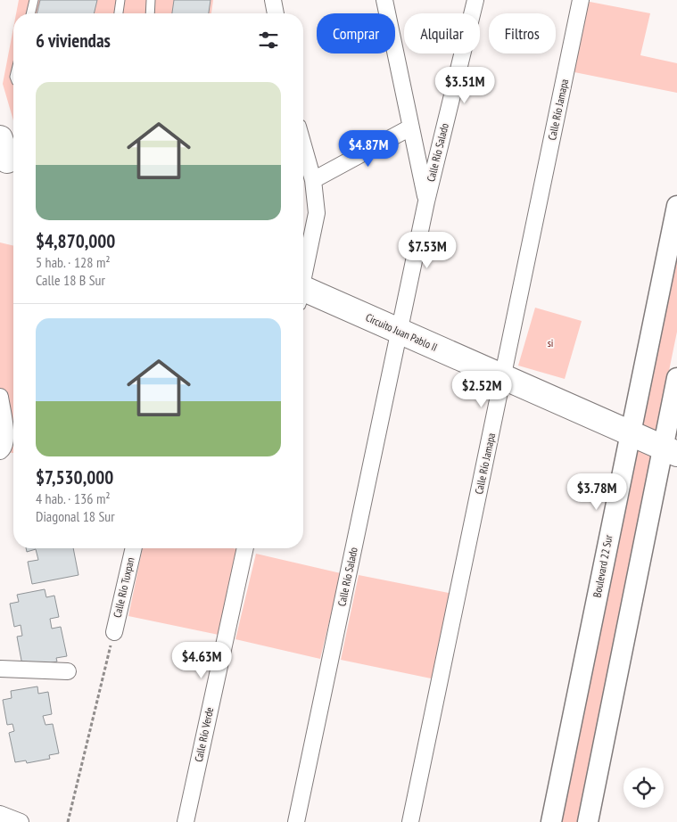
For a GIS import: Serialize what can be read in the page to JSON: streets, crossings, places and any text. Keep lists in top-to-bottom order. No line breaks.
{"streets":{"main road":["Circuito Juan Pablo II"],"street":["Calle Río Jamapa","Calle Río Salado","Boulevard 22 Sur","Calle Río Tuxpan","Calle Río Verde"]},"crossings":[["Calle Río Jamapa","Circuito Juan Pablo II"],["Calle Río Salado","Circuito Juan Pablo II"],["Circuito Juan Pablo II","Boulevard 22 Sur"]],"parks":["si"],"page":{"chip":["Comprar","Alquilar","Filtros"],"heading":"6 viviendas","price":["$3.51M","$4.87M","$7.53M","$2.52M","$3.78M","$4.63M"],"list":[{"name":"$4,870,000","note":"5 hab. · 128 m² · Calle 18 B Sur"},{"name":"$7,530,000","note":"4 hab. · 136 m² · Diagonal 18 Sur"}]}}
